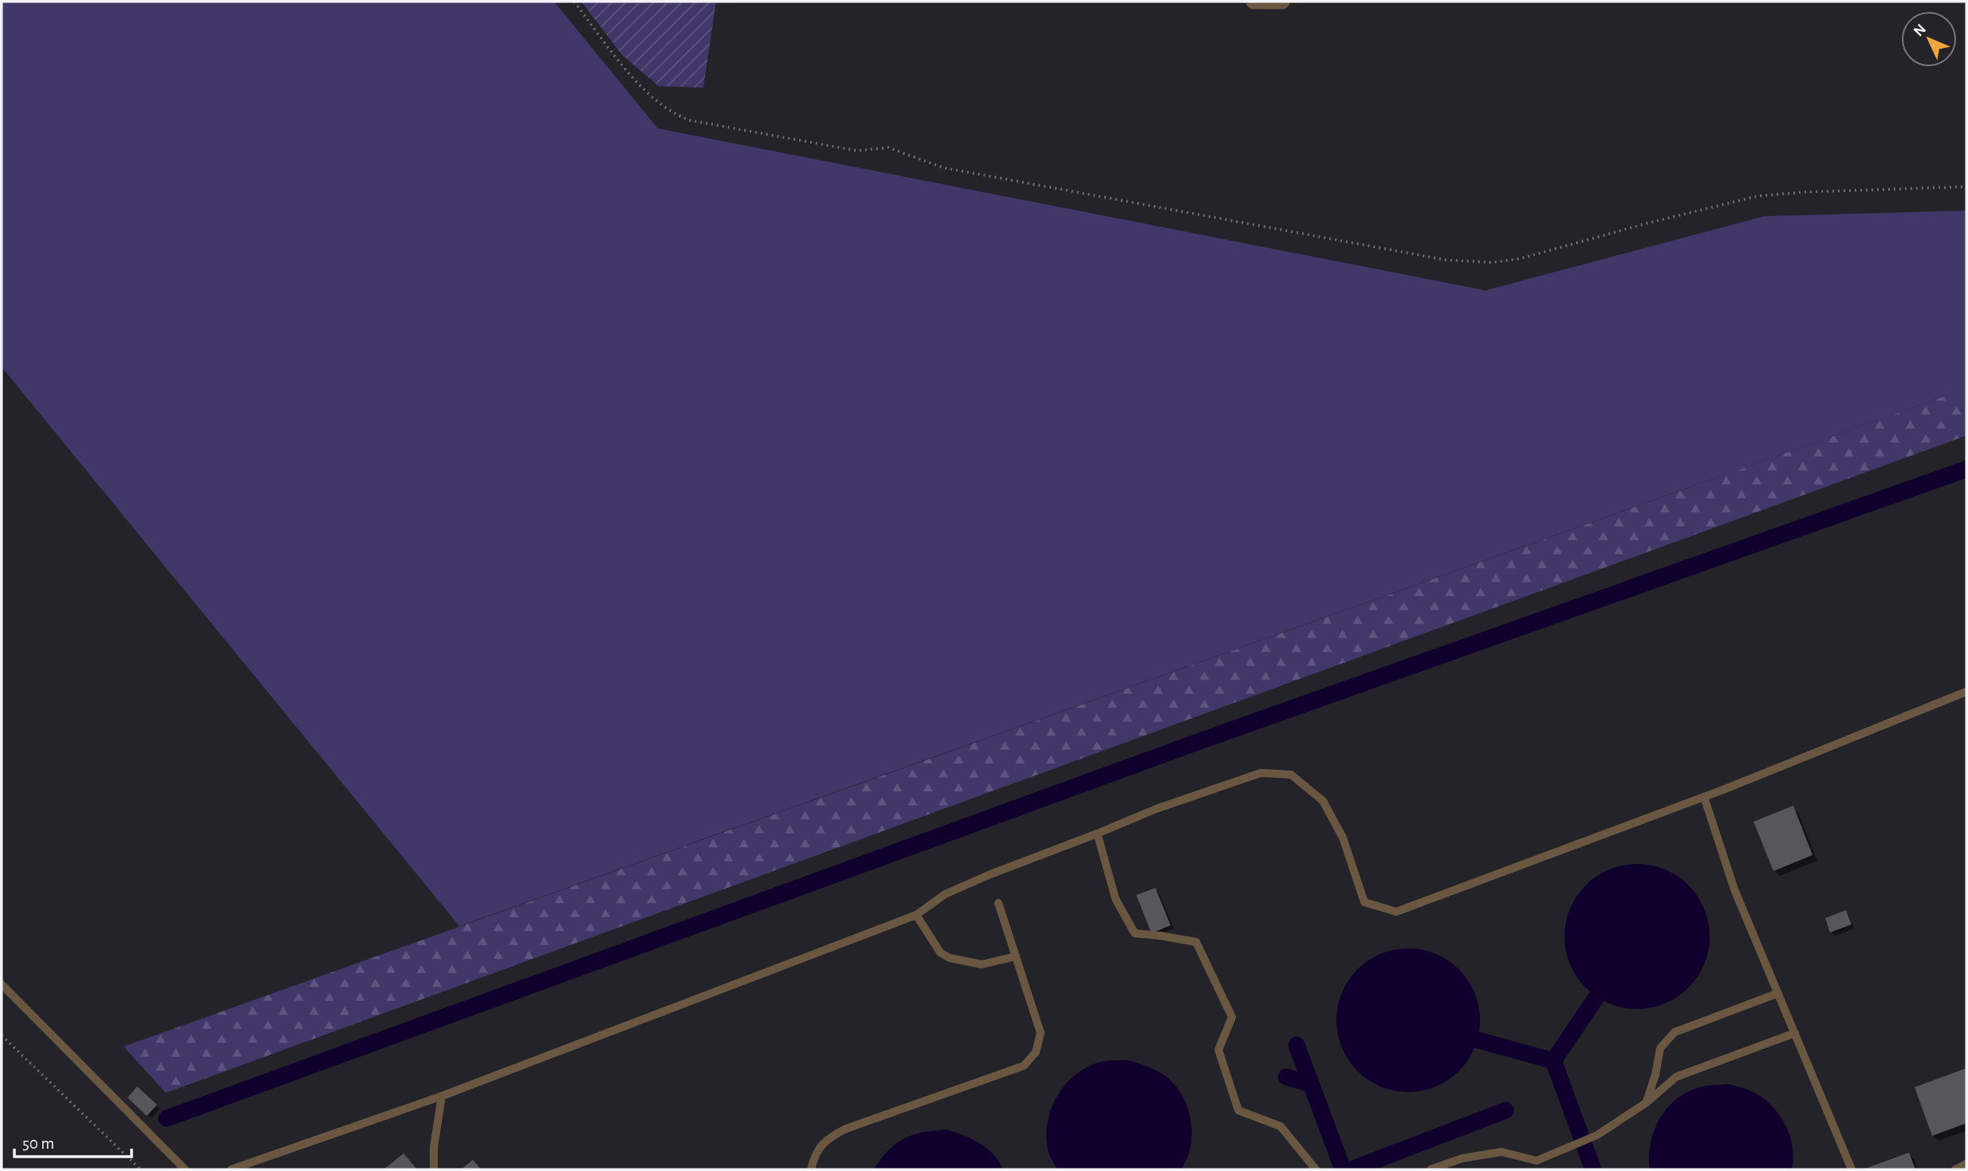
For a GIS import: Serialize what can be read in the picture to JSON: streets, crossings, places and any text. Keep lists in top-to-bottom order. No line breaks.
{"scale_bar":"50 m","north":"top left"}
